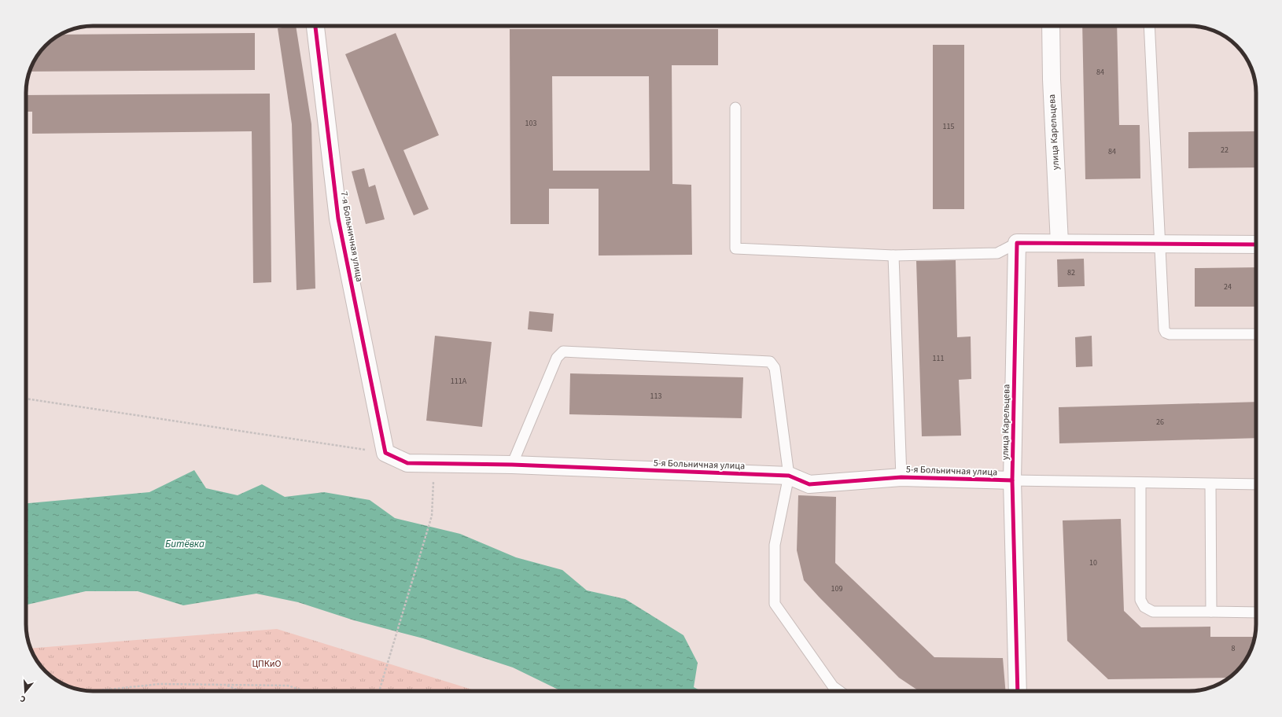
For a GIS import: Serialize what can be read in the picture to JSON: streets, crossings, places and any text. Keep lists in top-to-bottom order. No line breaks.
{"streets":{"street":["улица Карельцева","7-я Больничная улица","5-я Больничная улица"]},"crossings":[["улица Карельцева","5-я Больничная улица"],["7-я Больничная улица","5-я Больничная улица"]],"water":["Битёвка"],"parks":["ЦПКиО"],"house_numbers":["84","103","115","22","84","82","24","111","111А","113","26","10","109","8"],"north":"bottom"}
